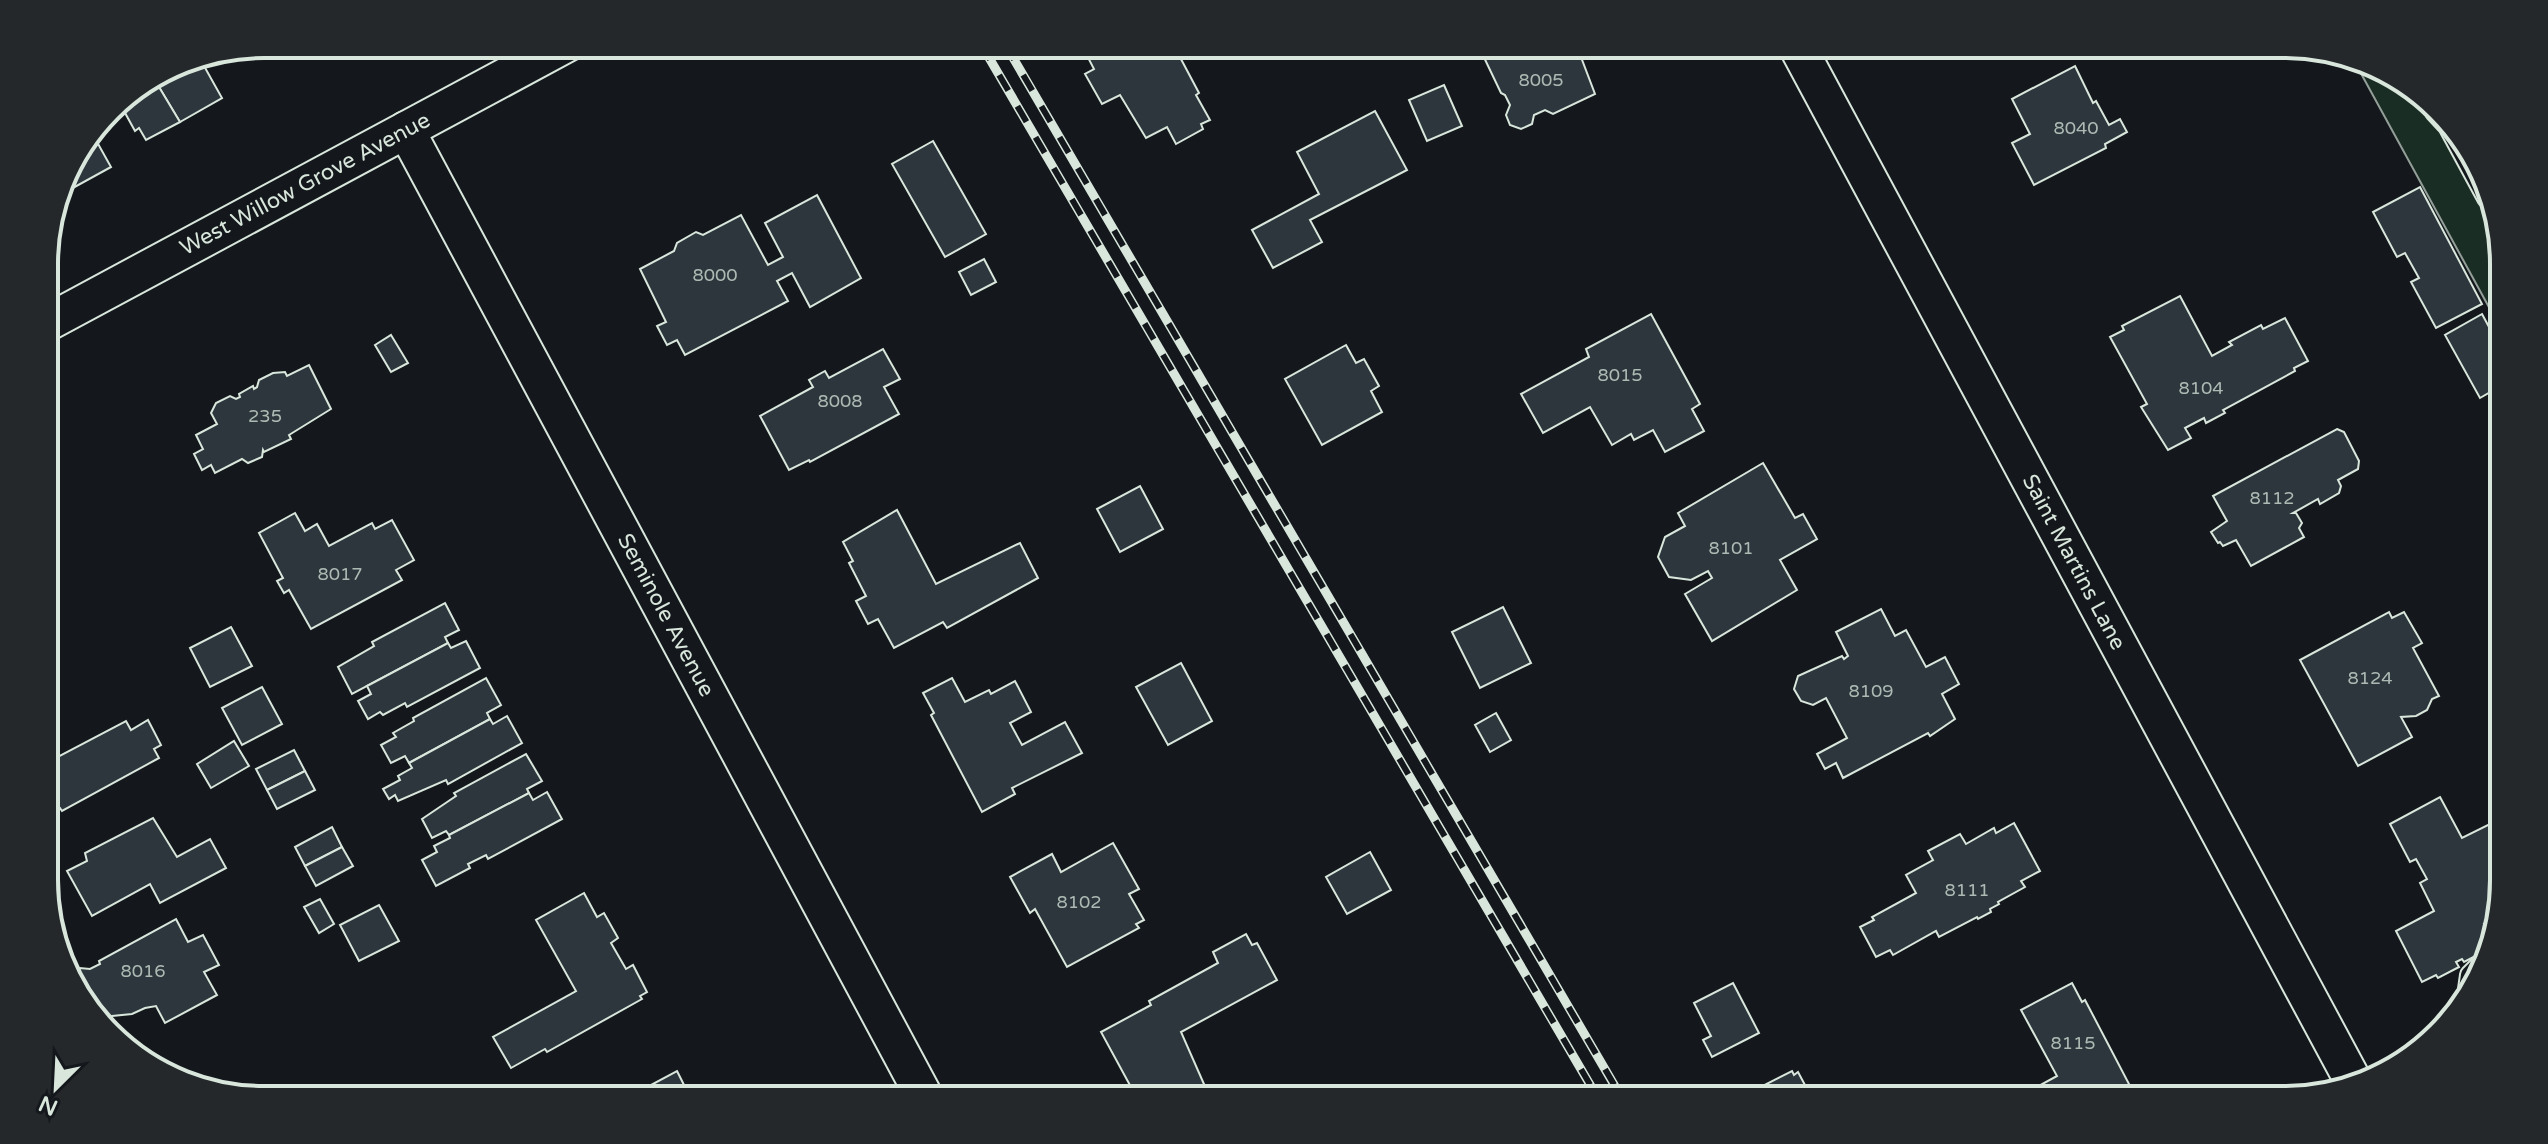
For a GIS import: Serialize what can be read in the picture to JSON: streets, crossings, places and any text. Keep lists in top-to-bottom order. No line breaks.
{"streets":{"street":["West Willow Grove Avenue","Saint Martins Lane","Seminole Avenue"]},"crossings":[["West Willow Grove Avenue","Seminole Avenue"]],"house_numbers":["8005","8040","8000","8015","8104","8008","235","8112","8101","8017","8124","8109","8111","8102","8016","8115"],"north":"bottom left"}
